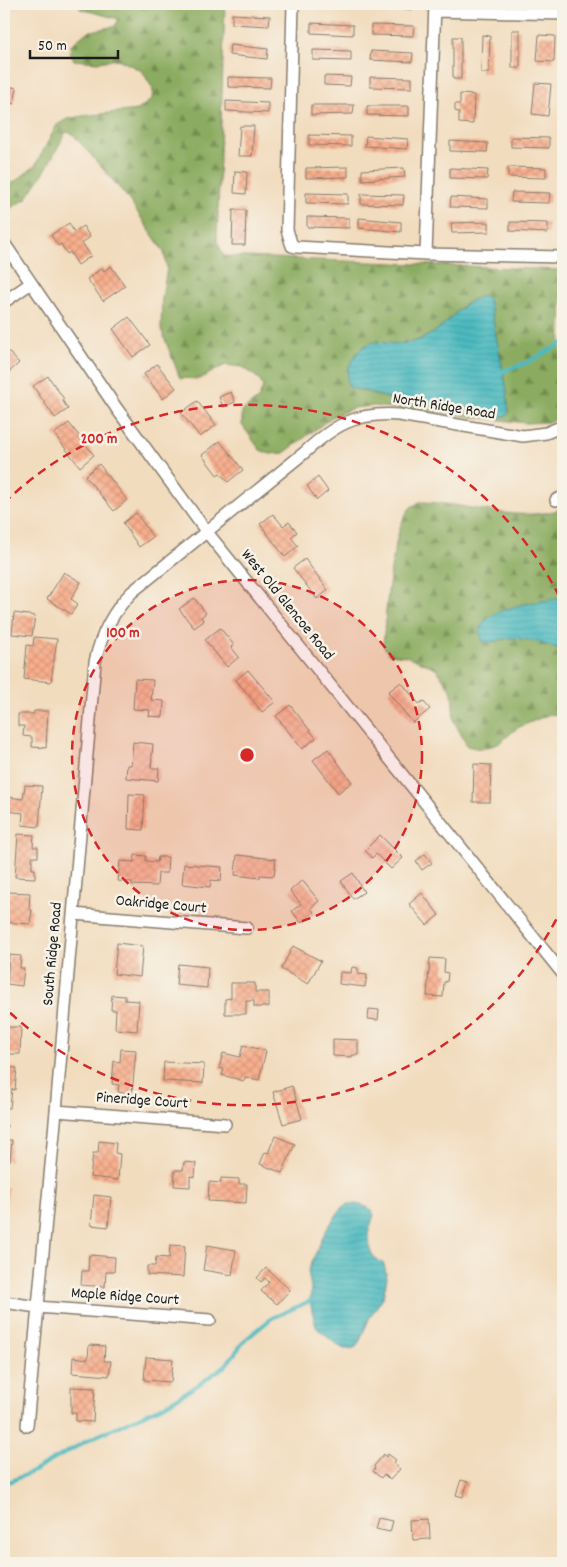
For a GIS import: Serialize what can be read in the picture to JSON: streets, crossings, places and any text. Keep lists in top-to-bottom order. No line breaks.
{"streets":{"street":["North Ridge Road","West Old Glencoe Road","Oakridge Court","South Ridge Road","Pineridge Court","Maple Ridge Court"]},"crossings":[["North Ridge Road","West Old Glencoe Road"],["North Ridge Road","South Ridge Road"],["West Old Glencoe Road","South Ridge Road"],["Oakridge Court","South Ridge Road"],["South Ridge Road","Pineridge Court"],["South Ridge Road","Maple Ridge Court"]],"scale_bar":"50 m","rings":["200 m","100 m"]}
